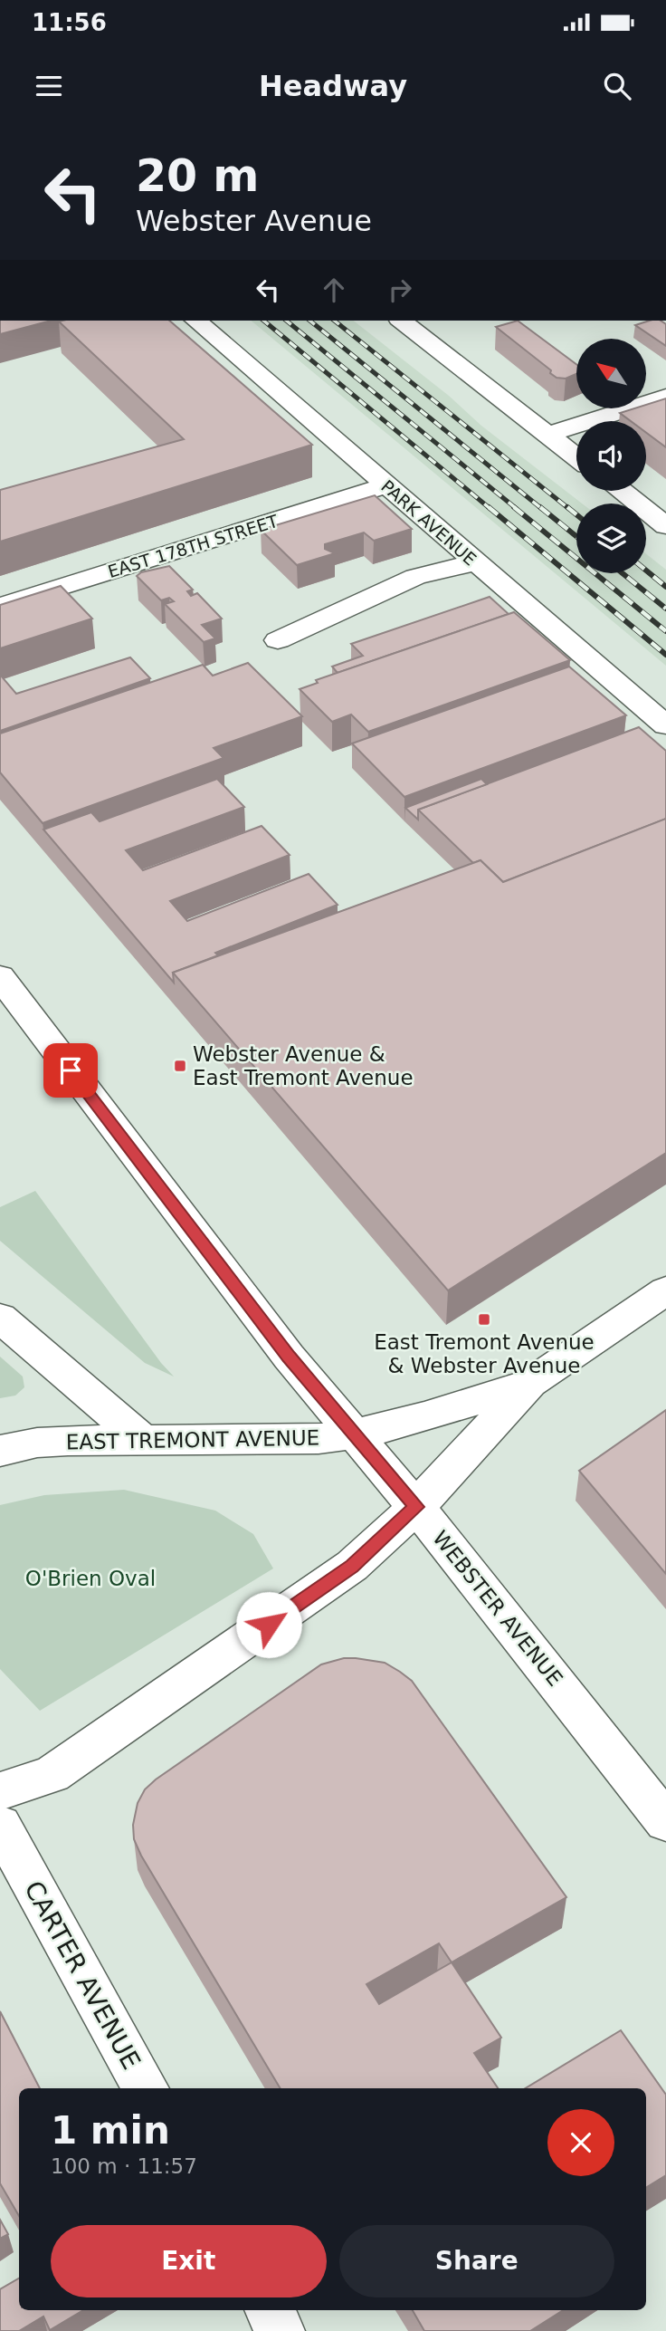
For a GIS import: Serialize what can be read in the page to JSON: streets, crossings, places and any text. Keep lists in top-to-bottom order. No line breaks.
{"streets":{"street":["PARK AVENUE","EAST 178TH STREET","EAST TREMONT AVENUE","WEBSTER AVENUE","CARTER AVENUE"]},"crossings":[["PARK AVENUE","EAST 178TH STREET"],["EAST TREMONT AVENUE","WEBSTER AVENUE"]],"parks":["O'Brien Oval"],"places":{"transit":["Webster Avenue & East Tremont Avenue","East Tremont Avenue & Webster Avenue"]},"north":"top left","page":{"status":"11:56","header":"Headway","turn":["20 m","Webster Avenue"],"heading":["1 min","100 m · 11:57"],"buttons":["Exit","Share"]}}
